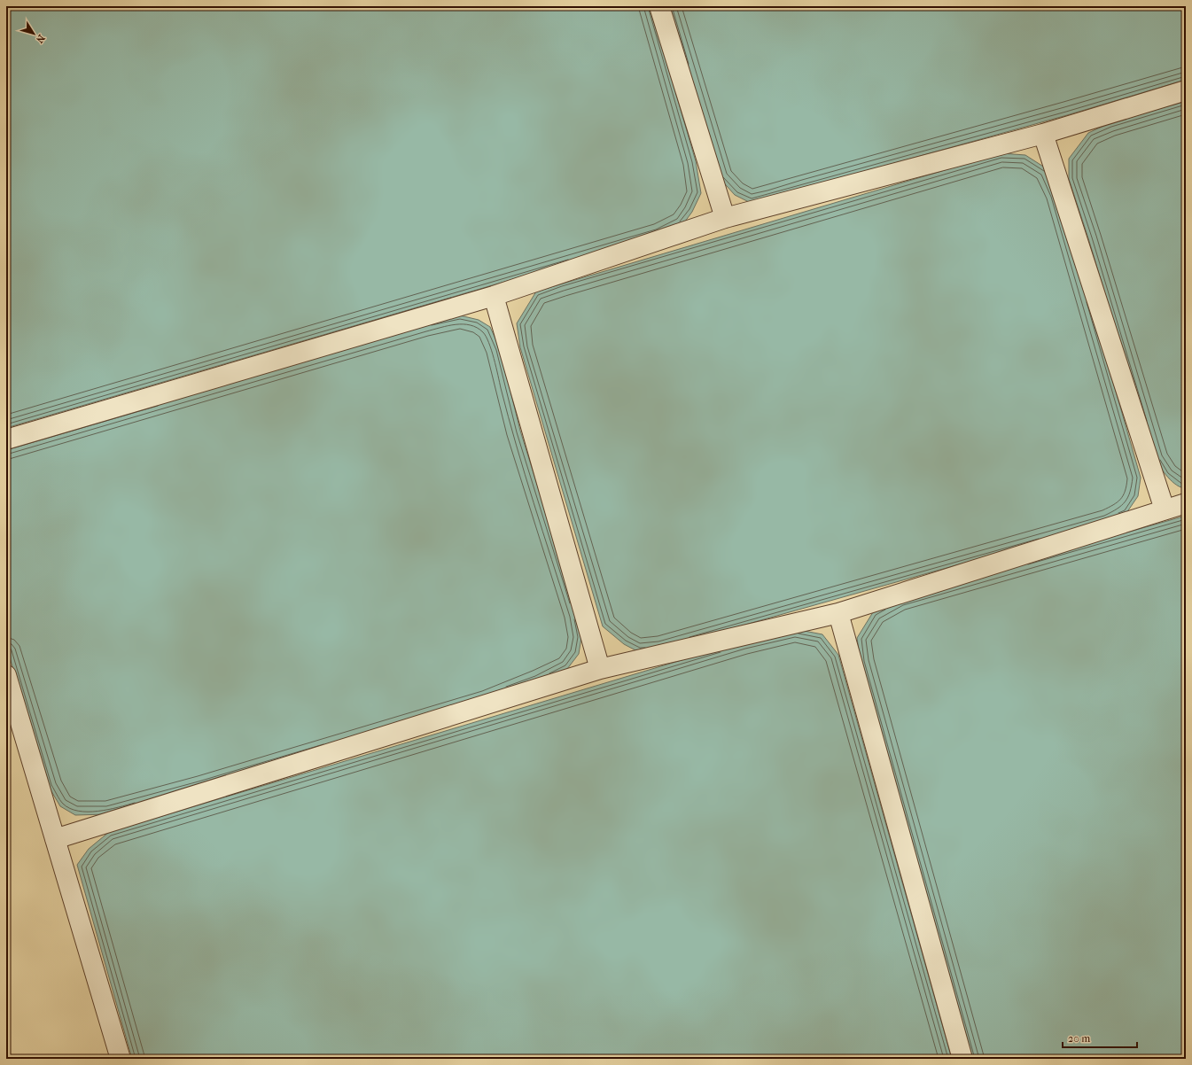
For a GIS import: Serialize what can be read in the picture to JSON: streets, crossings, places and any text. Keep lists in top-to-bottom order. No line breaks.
{"scale_bar":"20 m","north":"bottom right"}
